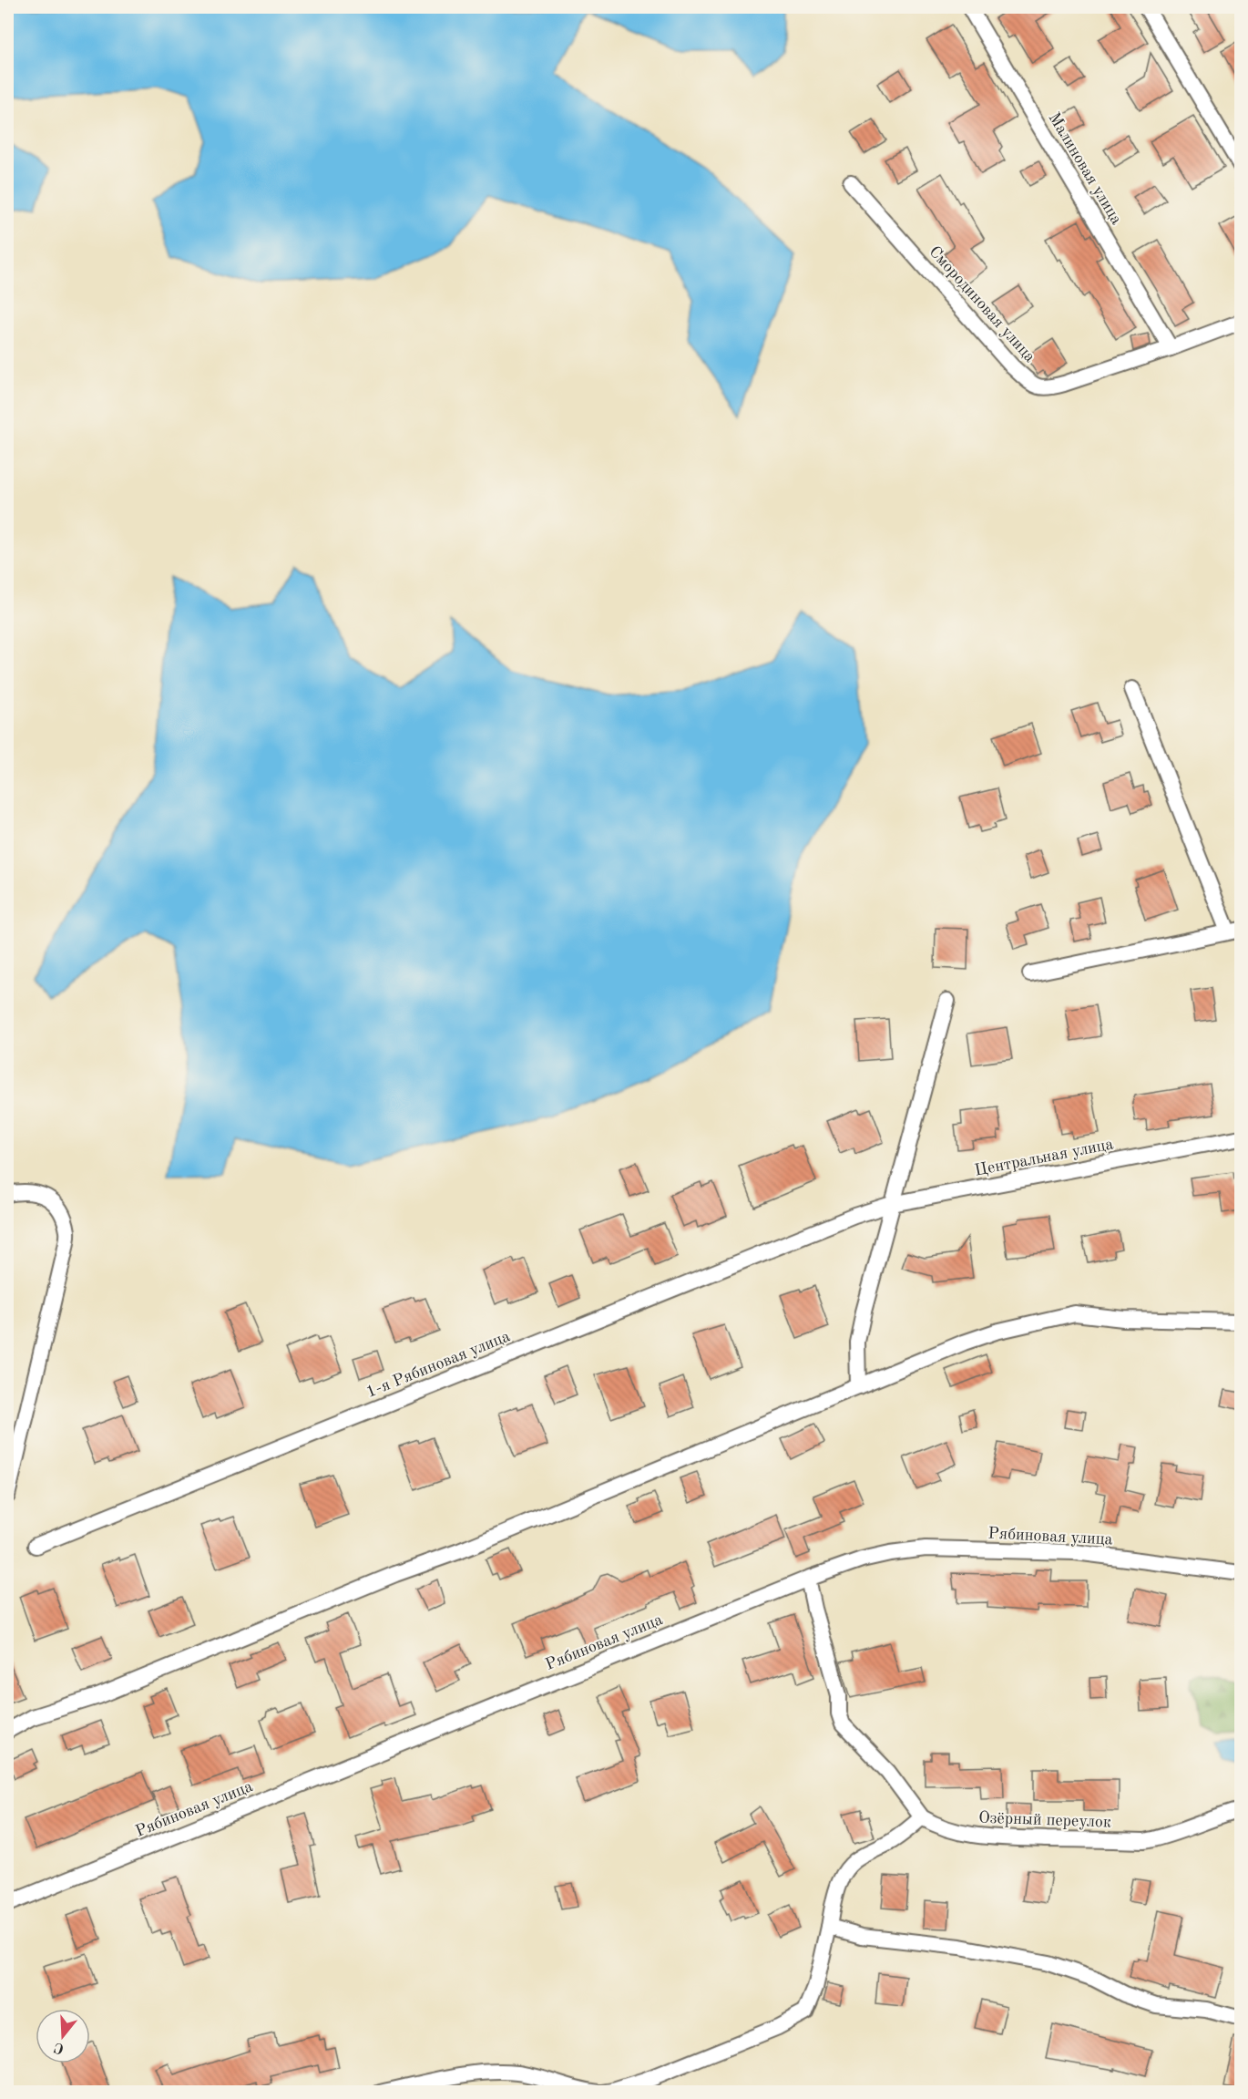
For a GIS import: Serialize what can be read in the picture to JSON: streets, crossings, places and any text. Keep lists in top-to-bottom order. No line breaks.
{"streets":{"street":["Малиновая улица","Смородиновая улица","Центральная улица","1-я Рябиновая улица","Рябиновая улица","Озёрный переулок"]},"crossings":[["Малиновая улица","Смородиновая улица"],["Центральная улица","1-я Рябиновая улица"],["Рябиновая улица","Озёрный переулок"]],"north":"bottom"}
